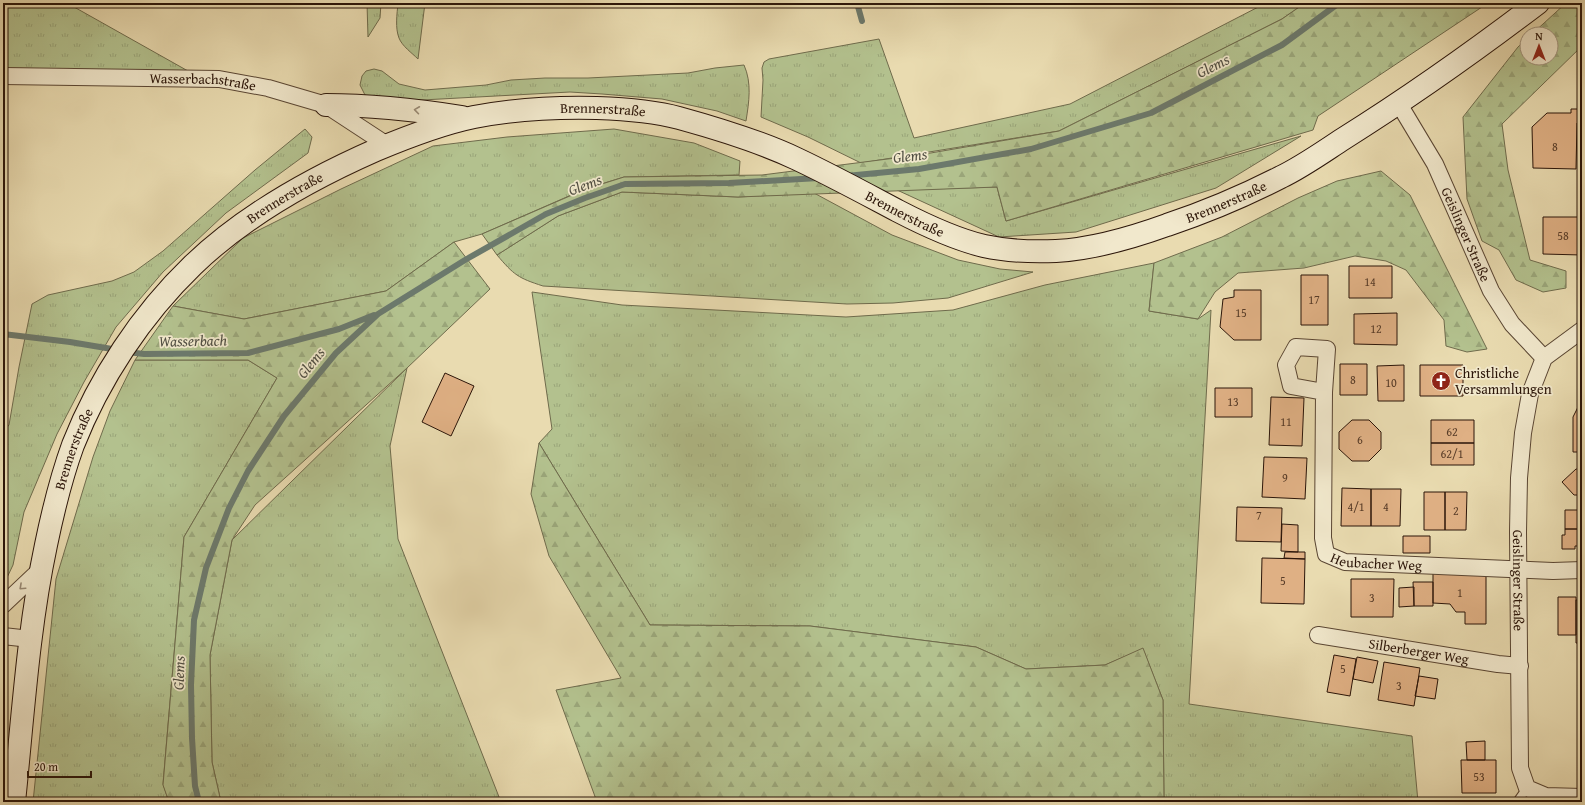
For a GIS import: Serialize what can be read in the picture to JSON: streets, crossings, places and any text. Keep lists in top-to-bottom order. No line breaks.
{"streets":{"main road":["Brennerstraße"],"street":["Wasserbachstraße","Geislinger Straße","Heubacher Weg","Silberberger Weg"]},"crossings":[["Wasserbachstraße","Brennerstraße"],["Brennerstraße","Geislinger Straße"],["Geislinger Straße","Heubacher Weg"],["Geislinger Straße","Silberberger Weg"]],"water":["Glems","Wasserbach"],"places":{"church":["Christliche Versammlungen"]},"house_numbers":["8","58","14","17","15","12","8","10","13","11","62","6","62/1","9","4/1","4","2","7","5","1","3","5","3","53"],"scale_bar":"20 m","north":"top"}
